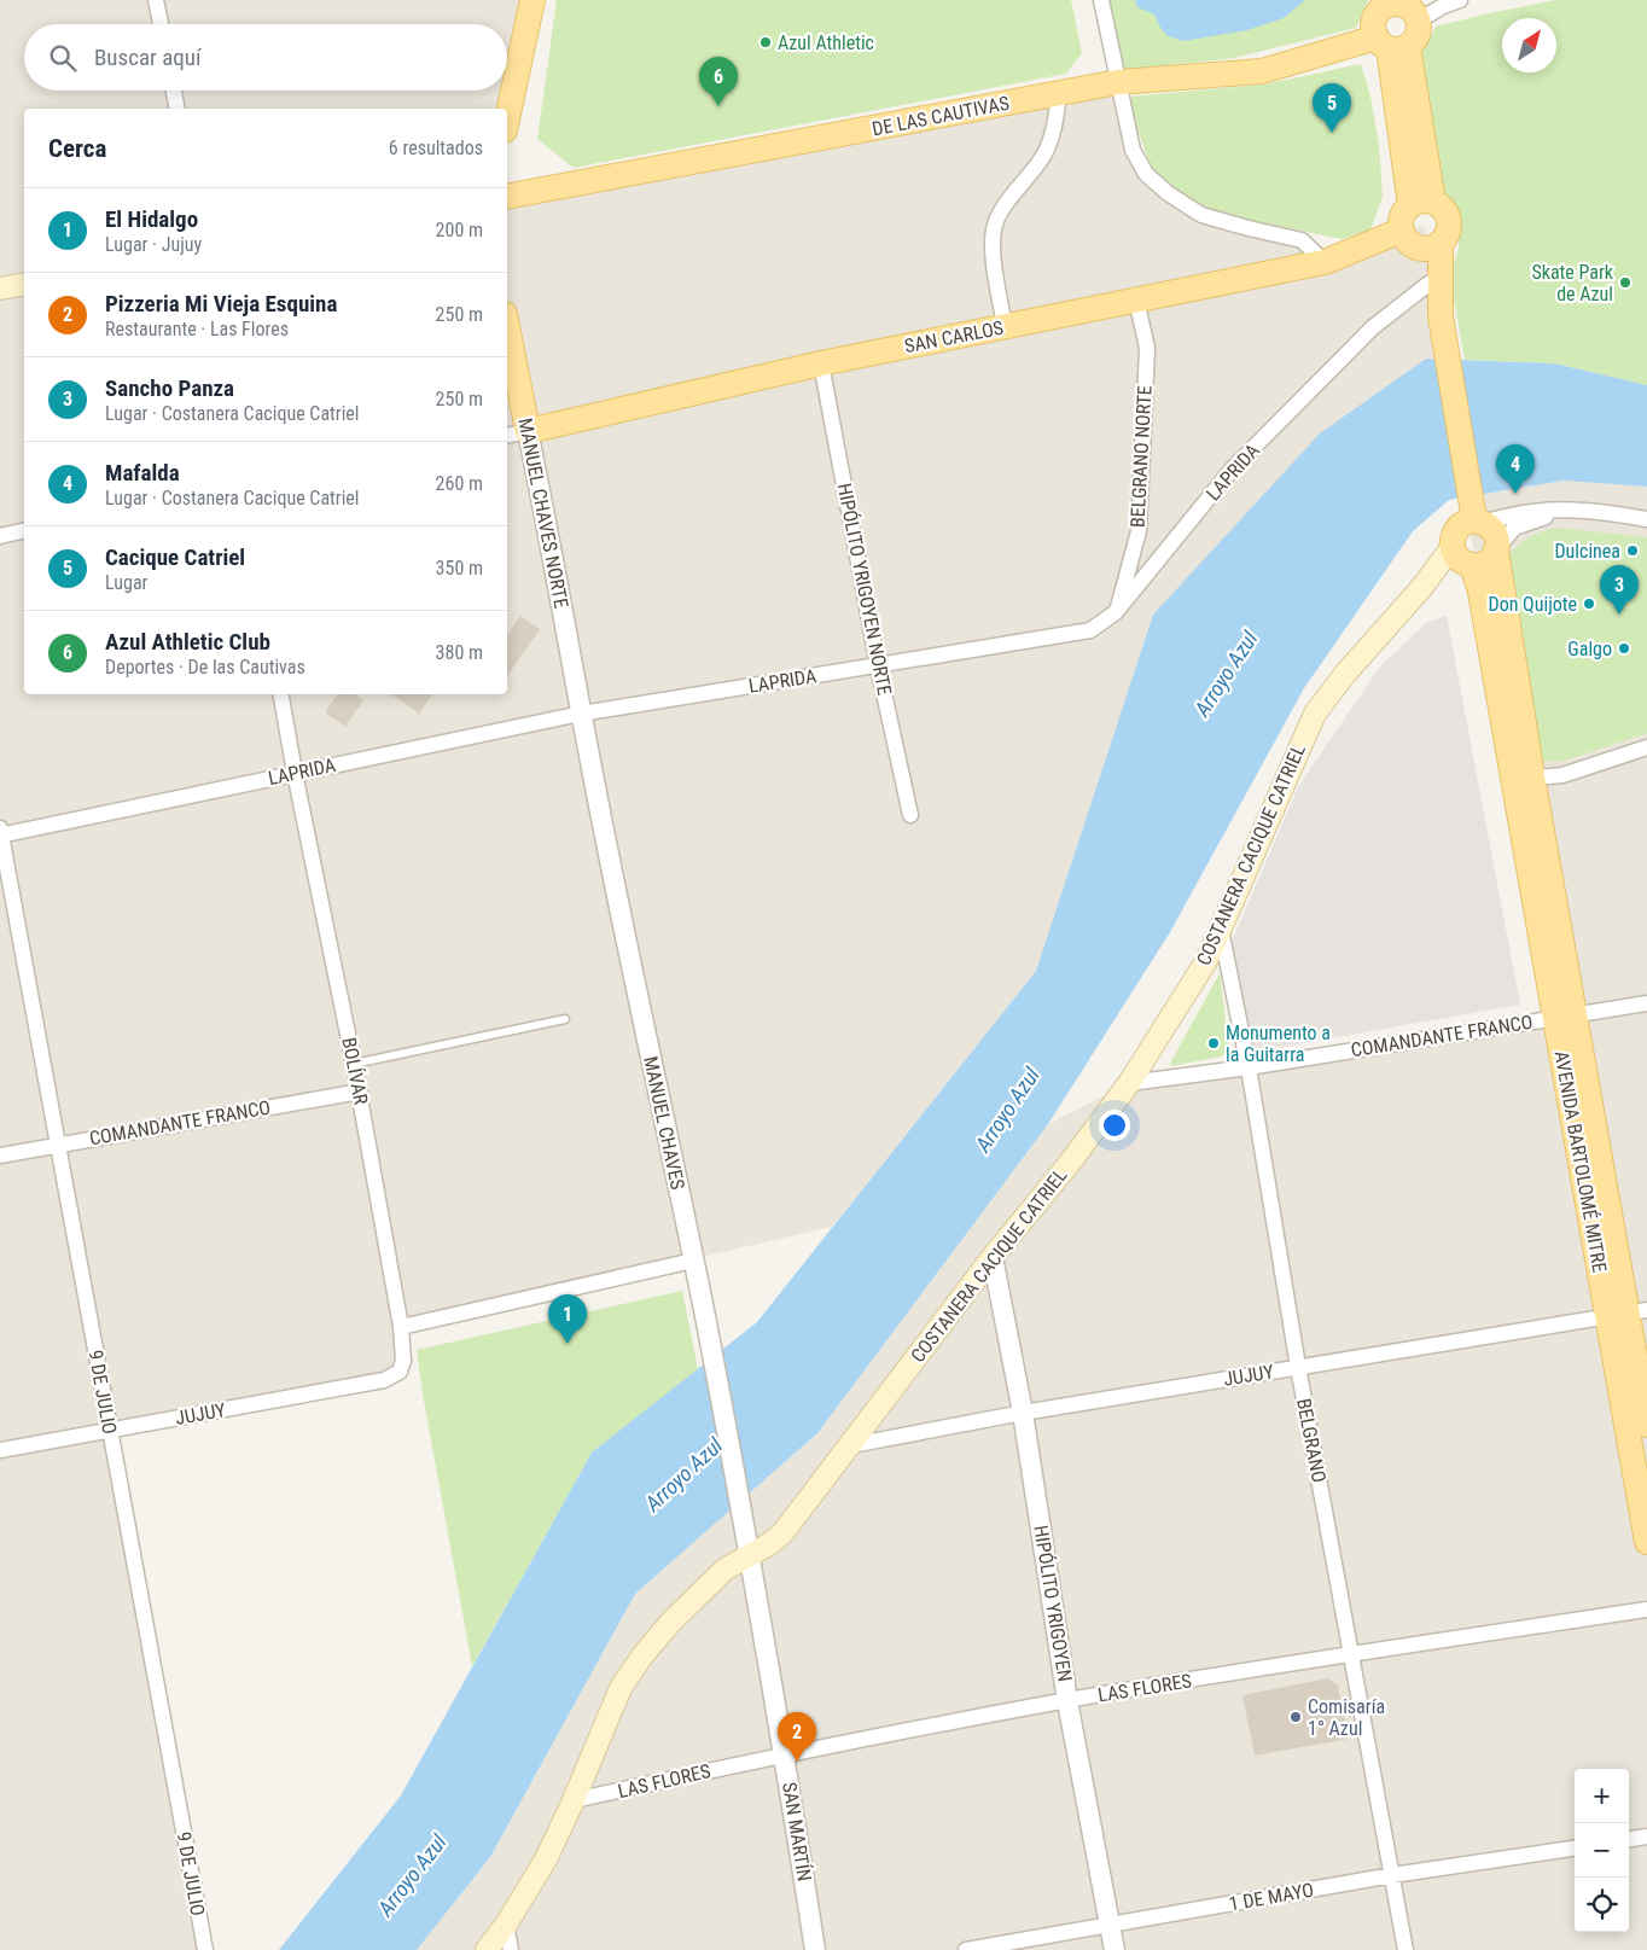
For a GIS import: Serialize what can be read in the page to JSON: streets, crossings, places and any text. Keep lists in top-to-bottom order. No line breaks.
{"streets":{"main road":["DE LAS CAUTIVAS","SAN CARLOS","MANUEL CHAVES NORTE","COSTANERA CACIQUE CATRIEL","AVENIDA BARTOLOMÉ MITRE"],"street":["BELGRANO NORTE","LAPRIDA","HIPÓLITO YRIGOYEN NORTE","COMANDANTE FRANCO","BOLÍVAR","MANUEL CHAVES","JUJUY","9 DE JULIO","BELGRANO","HIPÓLITO YRIGOYEN","LAS FLORES","SAN MARTÍN","1 DE MAYO"]},"crossings":[["SAN CARLOS","BELGRANO NORTE"],["SAN CARLOS","MANUEL CHAVES NORTE"],["SAN CARLOS","HIPÓLITO YRIGOYEN NORTE"],["BELGRANO NORTE","LAPRIDA"],["LAPRIDA","MANUEL CHAVES NORTE"],["LAPRIDA","HIPÓLITO YRIGOYEN NORTE"],["LAPRIDA","BOLÍVAR"],["LAPRIDA","MANUEL CHAVES"],["LAPRIDA","9 DE JULIO"],["MANUEL CHAVES NORTE","MANUEL CHAVES"],["COSTANERA CACIQUE CATRIEL","COMANDANTE FRANCO"],["COSTANERA CACIQUE CATRIEL","MANUEL CHAVES"],["COSTANERA CACIQUE CATRIEL","JUJUY"],["COSTANERA CACIQUE CATRIEL","BELGRANO"],["COSTANERA CACIQUE CATRIEL","HIPÓLITO YRIGOYEN"],["COSTANERA CACIQUE CATRIEL","LAS FLORES"],["COSTANERA CACIQUE CATRIEL","SAN MARTÍN"],["COMANDANTE FRANCO","BOLÍVAR"],["COMANDANTE FRANCO","AVENIDA BARTOLOMÉ MITRE"],["COMANDANTE FRANCO","9 DE JULIO"],["COMANDANTE FRANCO","BELGRANO"],["BOLÍVAR","JUJUY"],["MANUEL CHAVES","SAN MARTÍN"],["AVENIDA BARTOLOMÉ MITRE","JUJUY"],["JUJUY","9 DE JULIO"],["JUJUY","BELGRANO"],["JUJUY","HIPÓLITO YRIGOYEN"],["BELGRANO","LAS FLORES"],["BELGRANO","1 DE MAYO"],["HIPÓLITO YRIGOYEN","LAS FLORES"],["HIPÓLITO YRIGOYEN","1 DE MAYO"],["LAS FLORES","SAN MARTÍN"]],"water":["Arroyo Azul"],"places":["Azul Athletic","Skate Park de Azul","Dulcinea","Don Quijote","Galgo","Monumento a la Guitarra","Comisaría 1° Azul"],"north":"top right","page":{"search":"Buscar aquí","pins":["6","5","4","3","1","2"],"heading":["Cerca","6 resultados"],"list":[{"mark":"1","name":"El Hidalgo","note":"Lugar · Jujuy","value":"200 m"},{"mark":"2","name":"Pizzeria Mi Vieja Esquina","note":"Restaurante · Las Flores","value":"250 m"},{"mark":"3","name":"Sancho Panza","note":"Lugar · Costanera Cacique Catriel","value":"250 m"},{"mark":"4","name":"Mafalda","note":"Lugar · Costanera Cacique Catriel","value":"260 m"},{"mark":"5","name":"Cacique Catriel","note":"Lugar","value":"350 m"},{"mark":"6","name":"Azul Athletic Club","note":"Deportes · De las Cautivas","value":"380 m"}],"map_buttons":["+","−"]}}
